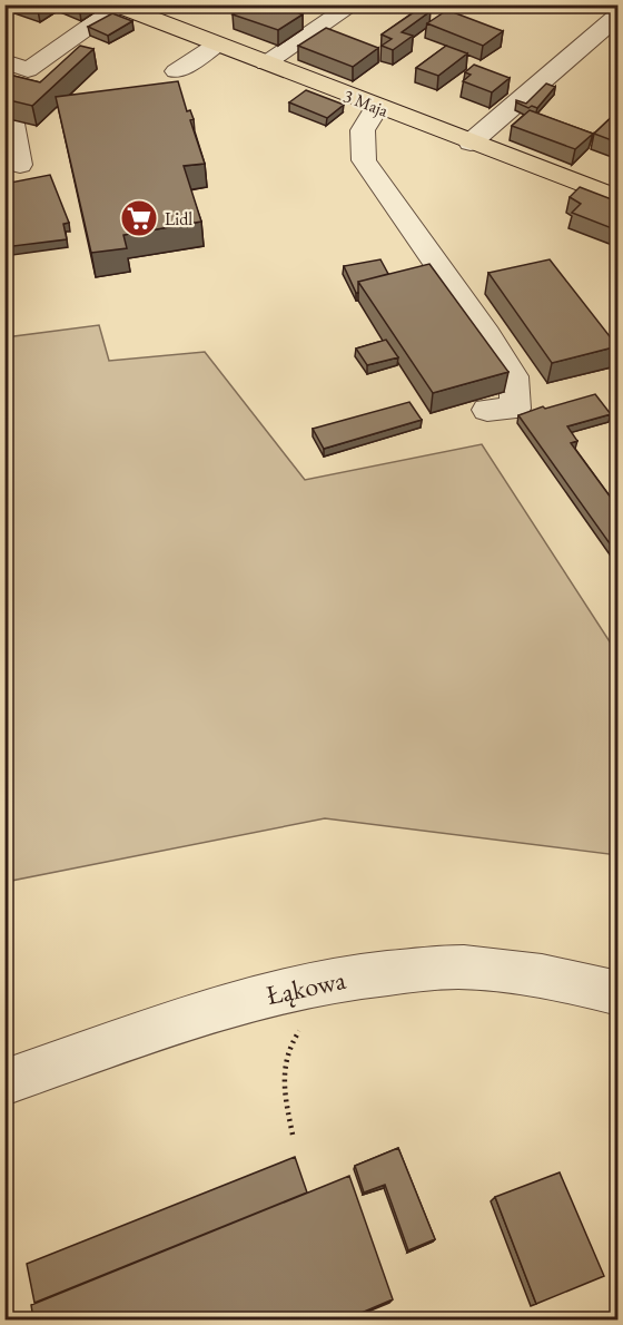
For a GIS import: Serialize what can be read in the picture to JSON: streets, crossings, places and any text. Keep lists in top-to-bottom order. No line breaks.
{"streets":{"main road":["3 Maja"],"street":["Łąkowa"]},"places":{"supermarket":["Lidl"]}}
